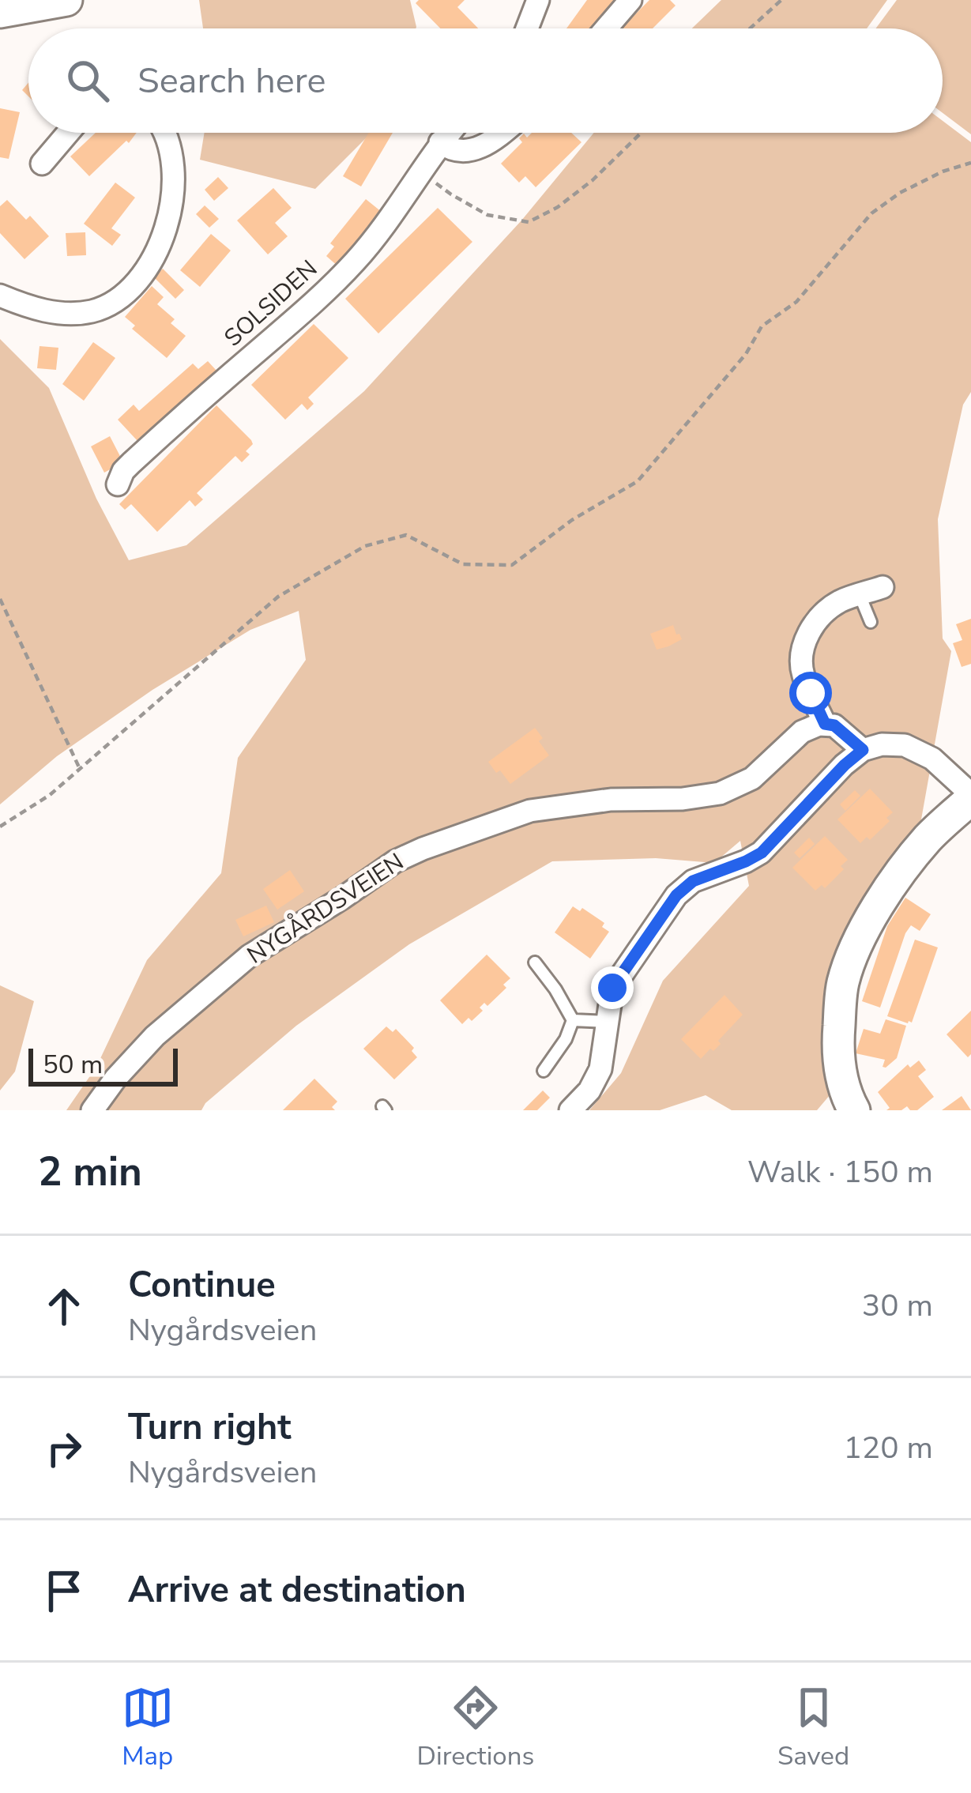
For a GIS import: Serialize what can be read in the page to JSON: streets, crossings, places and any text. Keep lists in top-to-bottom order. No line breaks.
{"streets":{"street":["SOLSIDEN","NYGÅRDSVEIEN"]},"scale_bar":"50 m","page":{"search":"Search here","scale":"50 m","heading":["2 min","Walk · 150 m"],"list":[["Continue","Nygårdsveien","30 m"],["Turn right","Nygårdsveien","120 m"],"Arrive at destination"],"nav":["Map","Directions","Saved"]}}
